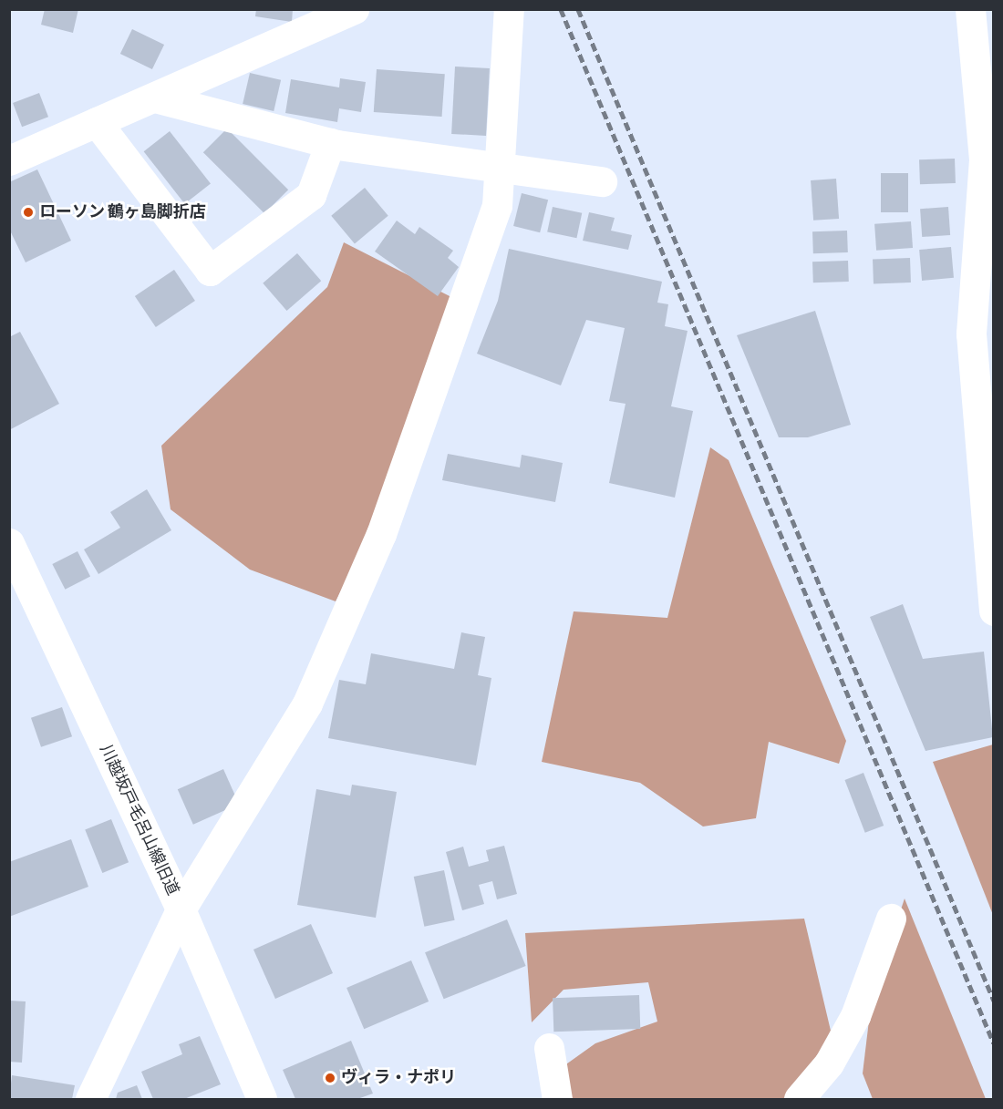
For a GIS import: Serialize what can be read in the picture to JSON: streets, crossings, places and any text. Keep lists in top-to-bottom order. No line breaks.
{"streets":{"street":["川越坂戸毛呂山線旧道"]},"places":["ローソン 鶴ヶ島脚折店","ヴィラ・ナポリ"]}
